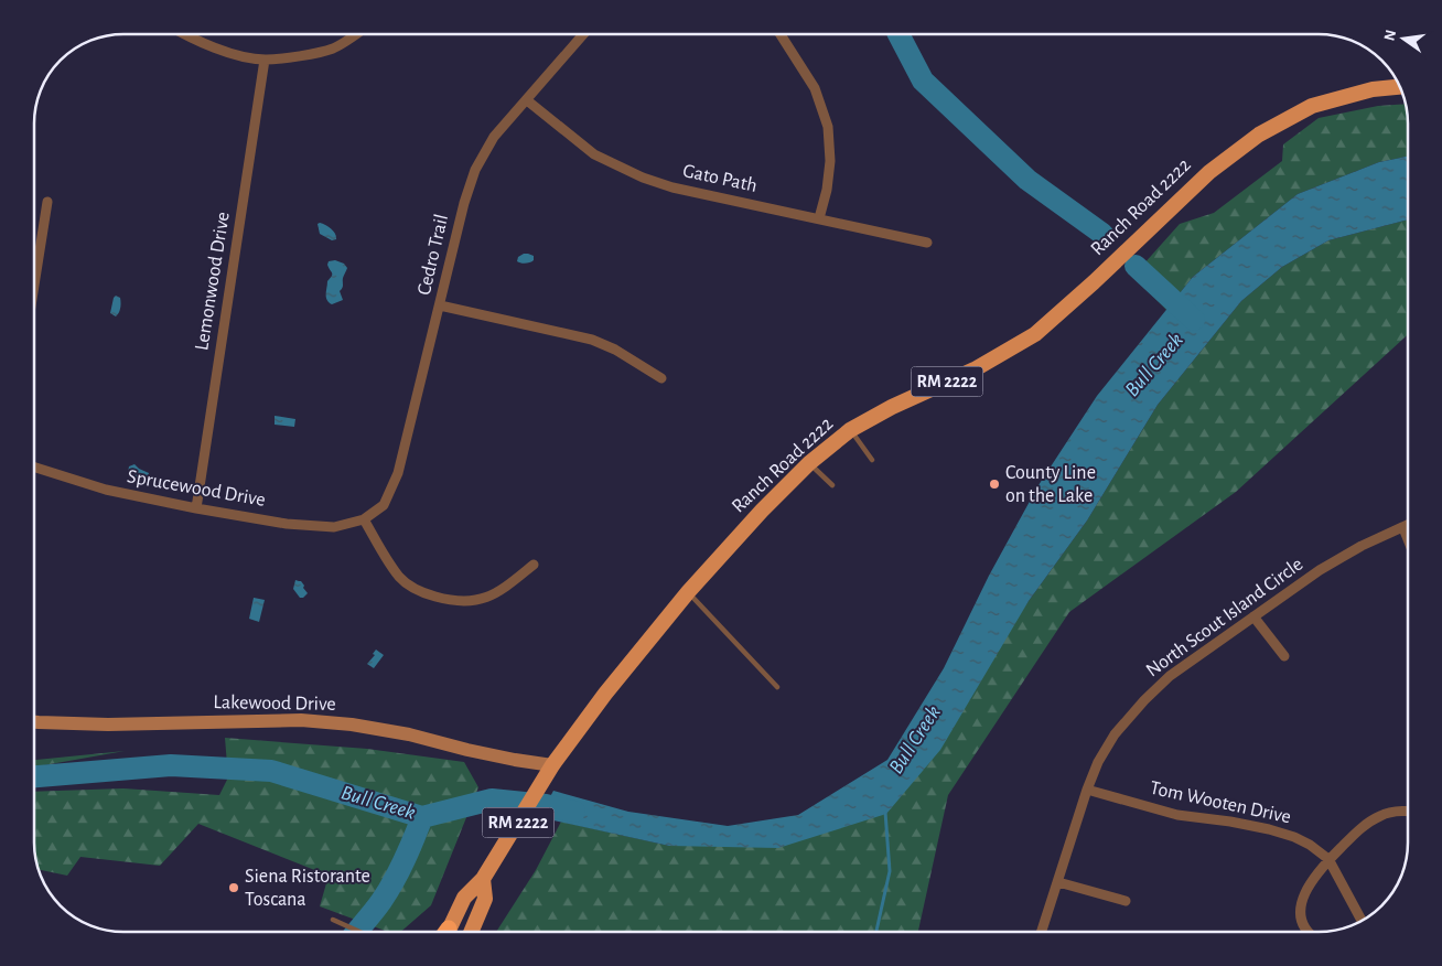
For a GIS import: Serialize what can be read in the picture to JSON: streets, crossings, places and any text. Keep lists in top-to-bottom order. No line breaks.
{"streets":{"main road":["Ranch Road 2222","RM 2222"],"street":["Gato Path","Cedro Trail","Lemonwood Drive","Sprucewood Drive","North Scout Island Circle","Lakewood Drive","Tom Wooten Drive"]},"crossings":[["Gato Path","Cedro Trail"],["Ranch Road 2222","Lakewood Drive"],["Cedro Trail","Sprucewood Drive"],["Lemonwood Drive","Sprucewood Drive"],["North Scout Island Circle","Tom Wooten Drive"]],"water":["Bull Creek"],"places":["County Line on the Lake","Siena Ristorante Toscana"],"north":"left"}
